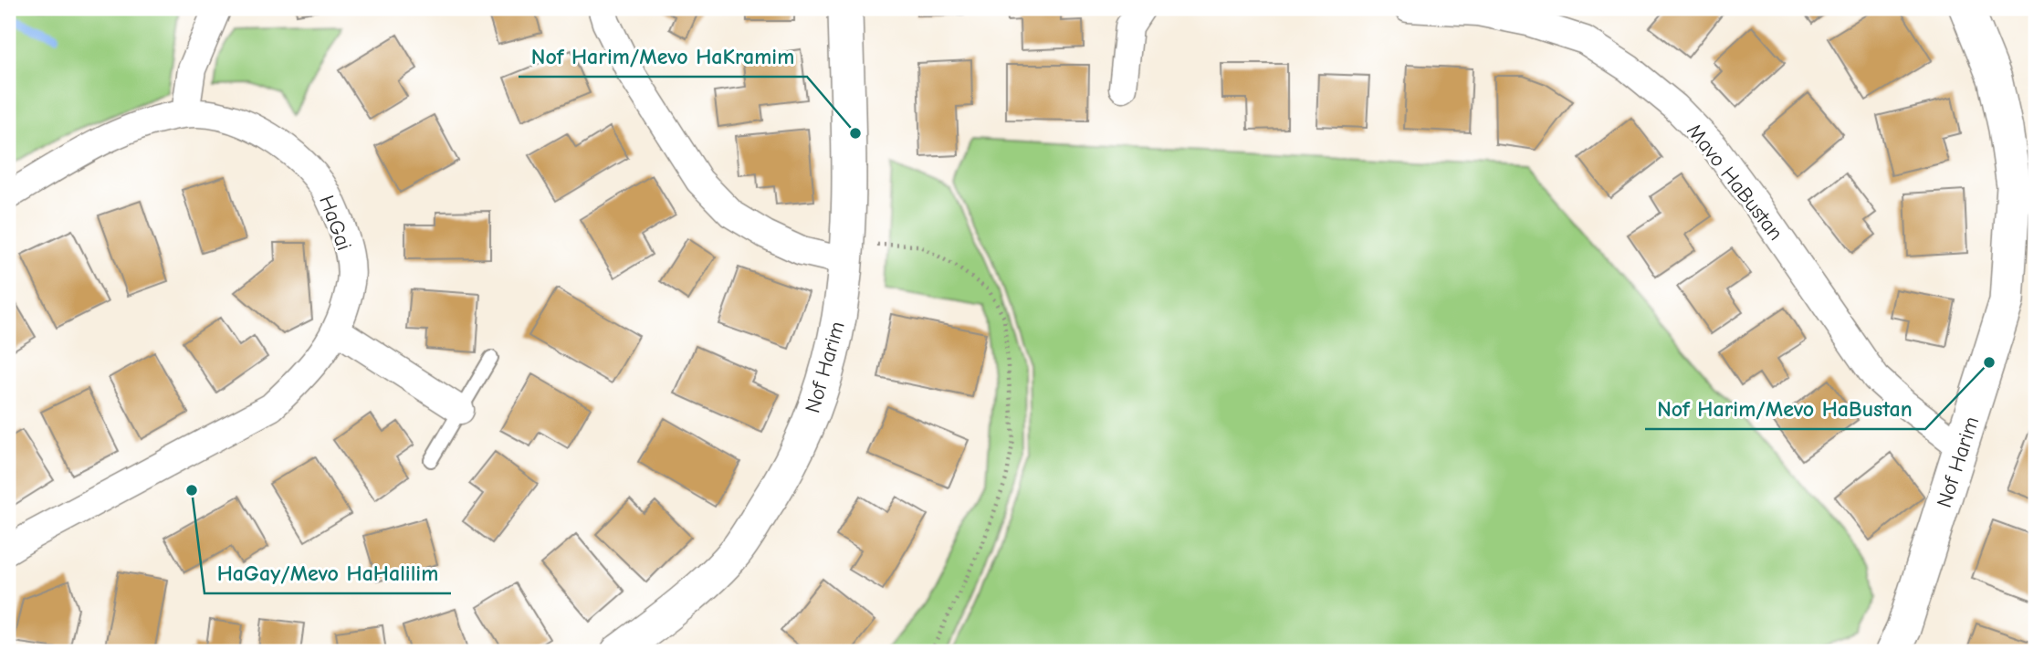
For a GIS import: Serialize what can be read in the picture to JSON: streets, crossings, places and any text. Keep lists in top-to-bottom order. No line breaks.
{"streets":{"street":["Mavo HaBustan","HaGai","Nof Harim"]},"crossings":[["Mavo HaBustan","Nof Harim"]],"places":["Nof Harim/Mevo HaKramim","Nof Harim/Mevo HaBustan","HaGay/Mevo HaHalilim"]}
